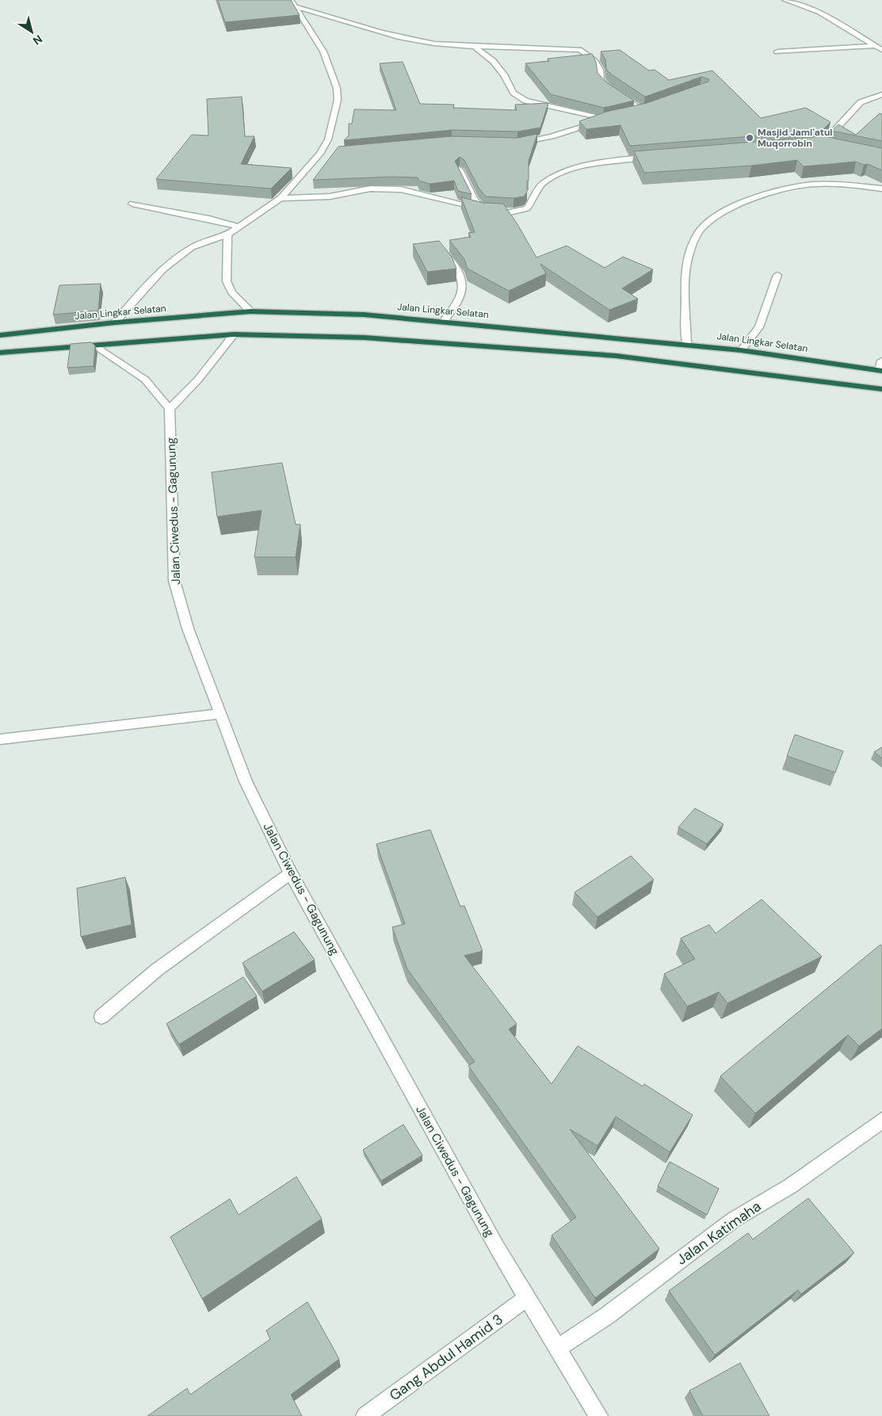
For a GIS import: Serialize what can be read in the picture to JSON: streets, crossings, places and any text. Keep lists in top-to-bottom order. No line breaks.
{"streets":{"highway":["Jalan Lingkar Selatan"],"street":["Jalan Ciwedus - Gagunung","Jalan Katimaha","Gang Abdul Hamid 3"]},"crossings":[["Jalan Ciwedus - Gagunung","Jalan Katimaha"],["Jalan Ciwedus - Gagunung","Gang Abdul Hamid 3"]],"places":["Masjid Jami'atul Muqorrobin"],"north":"bottom right"}
